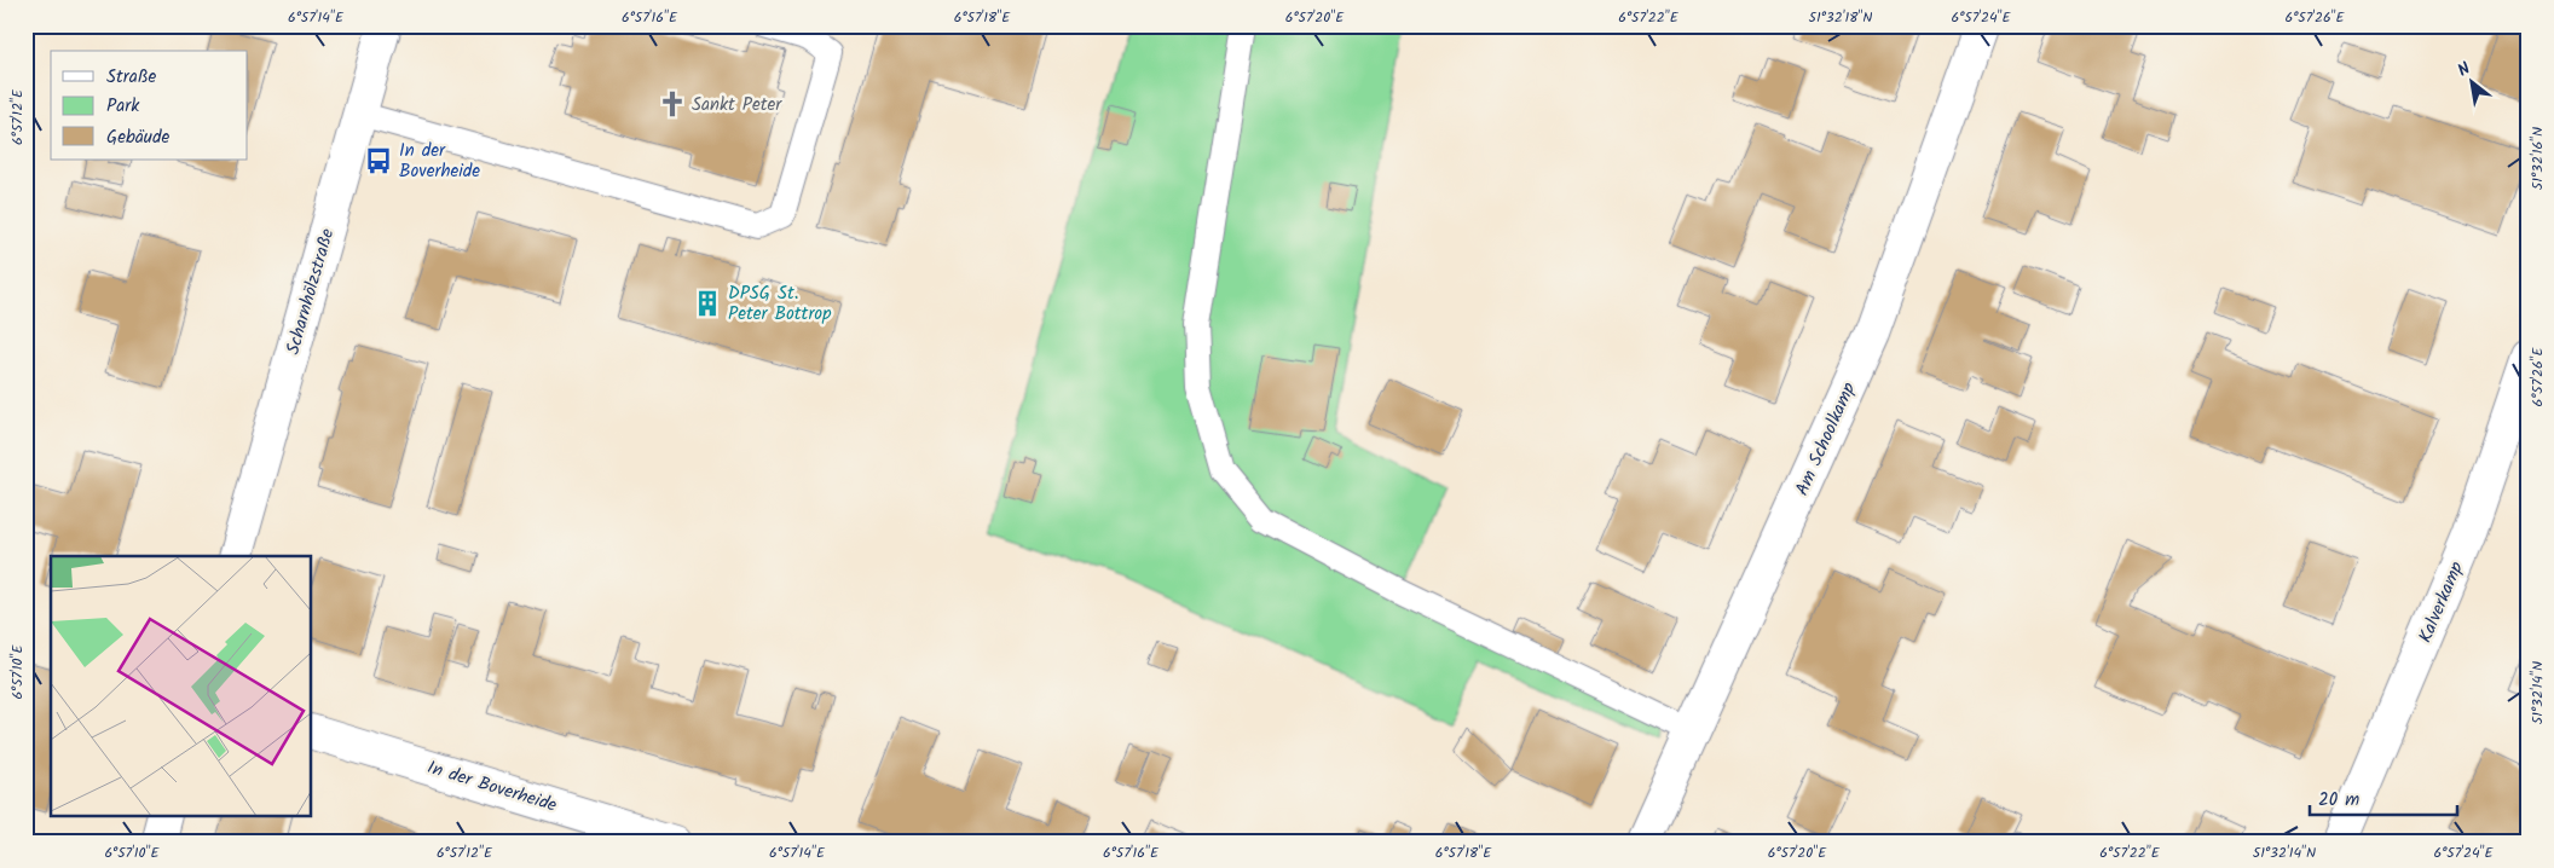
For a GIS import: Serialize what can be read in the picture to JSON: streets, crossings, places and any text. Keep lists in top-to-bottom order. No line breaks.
{"streets":{"street":["Scharnhölzstraße","Am Schoolkamp","Kalverkamp","In der Boverheide"]},"places":{"church":["Sankt Peter"],"bus stop":["In der Boverheide"],"building":["DPSG St. Peter Bottrop"]},"legend":["Straße","Park","Gebäude"],"scale_bar":"20 m","north":"top left","coordinates":["6°57'14\"E","6°57'16\"E","6°57'18\"E","6°57'20\"E","6°57'22\"E","51°32'18\"N","6°57'24\"E","6°57'26\"E","6°57'12\"E","51°32'16\"N","6°57'10\"E","51°32'14\"N"]}
